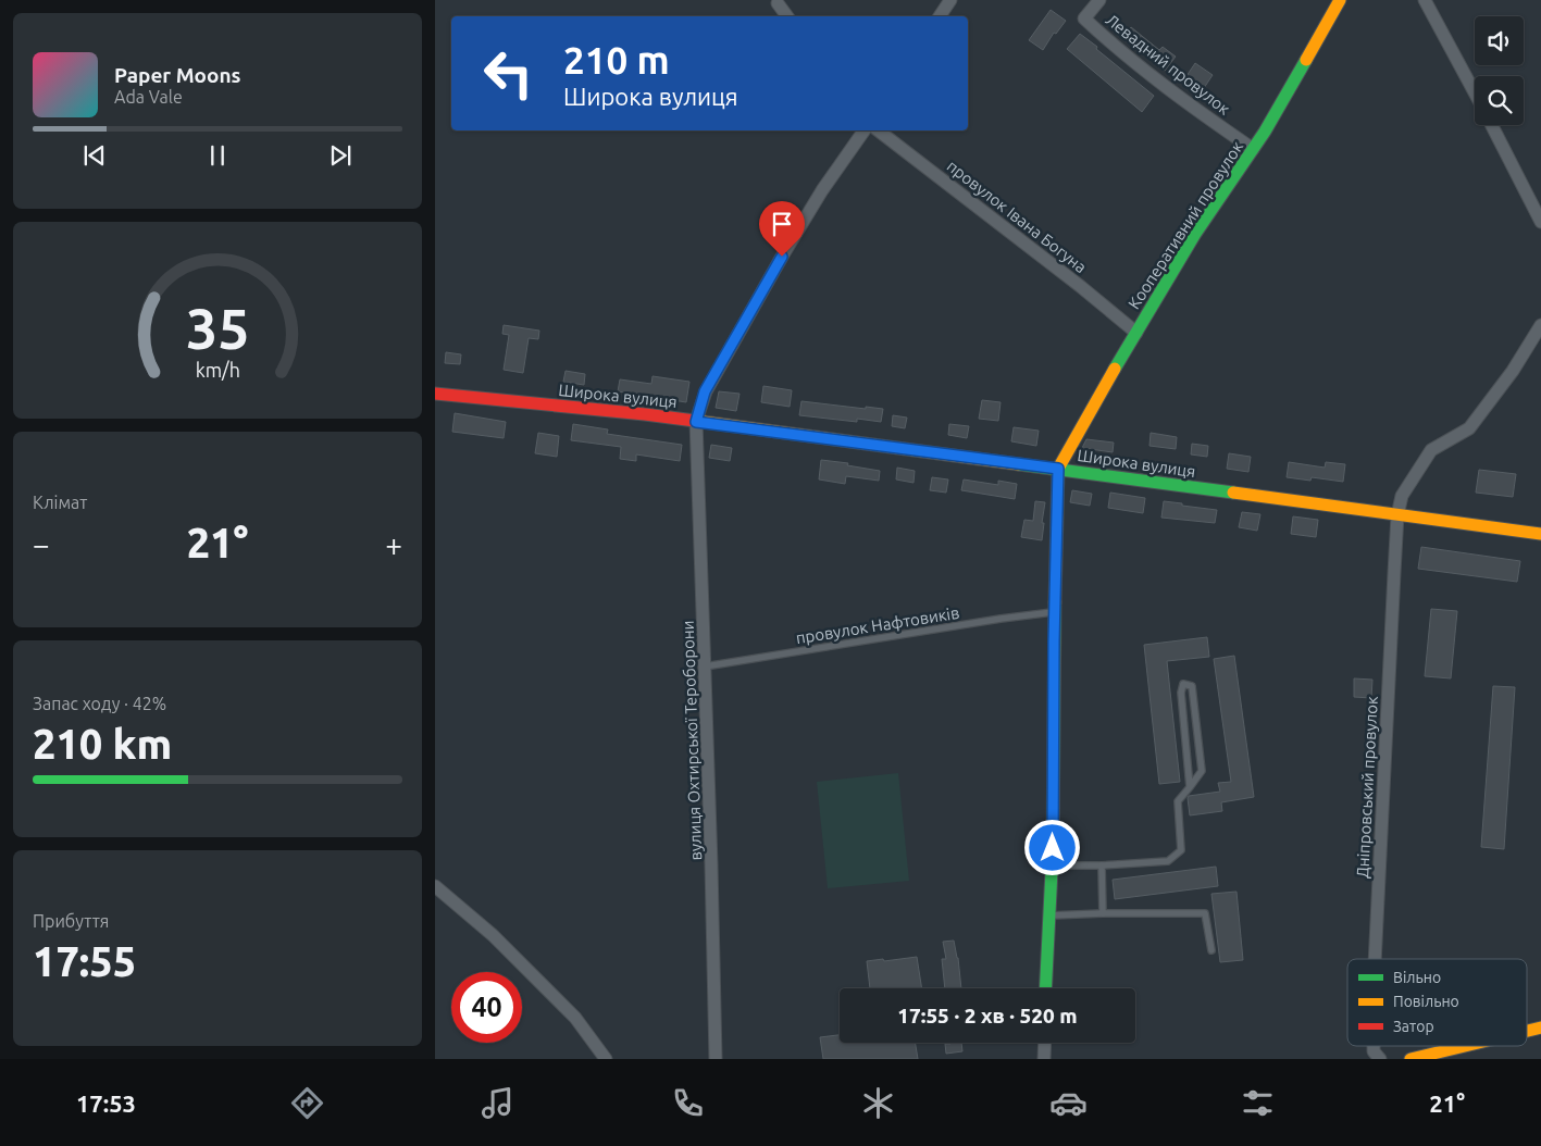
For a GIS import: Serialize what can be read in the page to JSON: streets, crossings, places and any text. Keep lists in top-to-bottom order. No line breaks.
{"streets":{"street":["Левадний провулок","провулок Івана Богуна","Кооперативний провулок","Широка вулиця","вулиця Охтирської Тероборони","Дніпровський провулок"],"lane":["провулок Нафтовиків"]},"crossings":[["Левадний провулок","Кооперативний провулок"],["провулок Івана Богуна","Кооперативний провулок"],["Кооперативний провулок","Широка вулиця"],["Широка вулиця","вулиця Охтирської Тероборони"],["Широка вулиця","Дніпровський провулок"],["провулок Нафтовиків","вулиця Охтирської Тероборони"]],"legend":["Вільно","Повільно","Затор"],"page":{"turn":["210 m","Широка вулиця"],"song":["Paper Moons","Ada Vale"],"tile":["Клімат",["Запас ходу · 42%","210 km"],["Прибуття","17:55"]],"heat":["−","21°","+"],"limit":"40","trip":"17:55 · 2 хв · 520 m","tabs":["17:53","21°"],"gauge":["35","km/h"]}}
